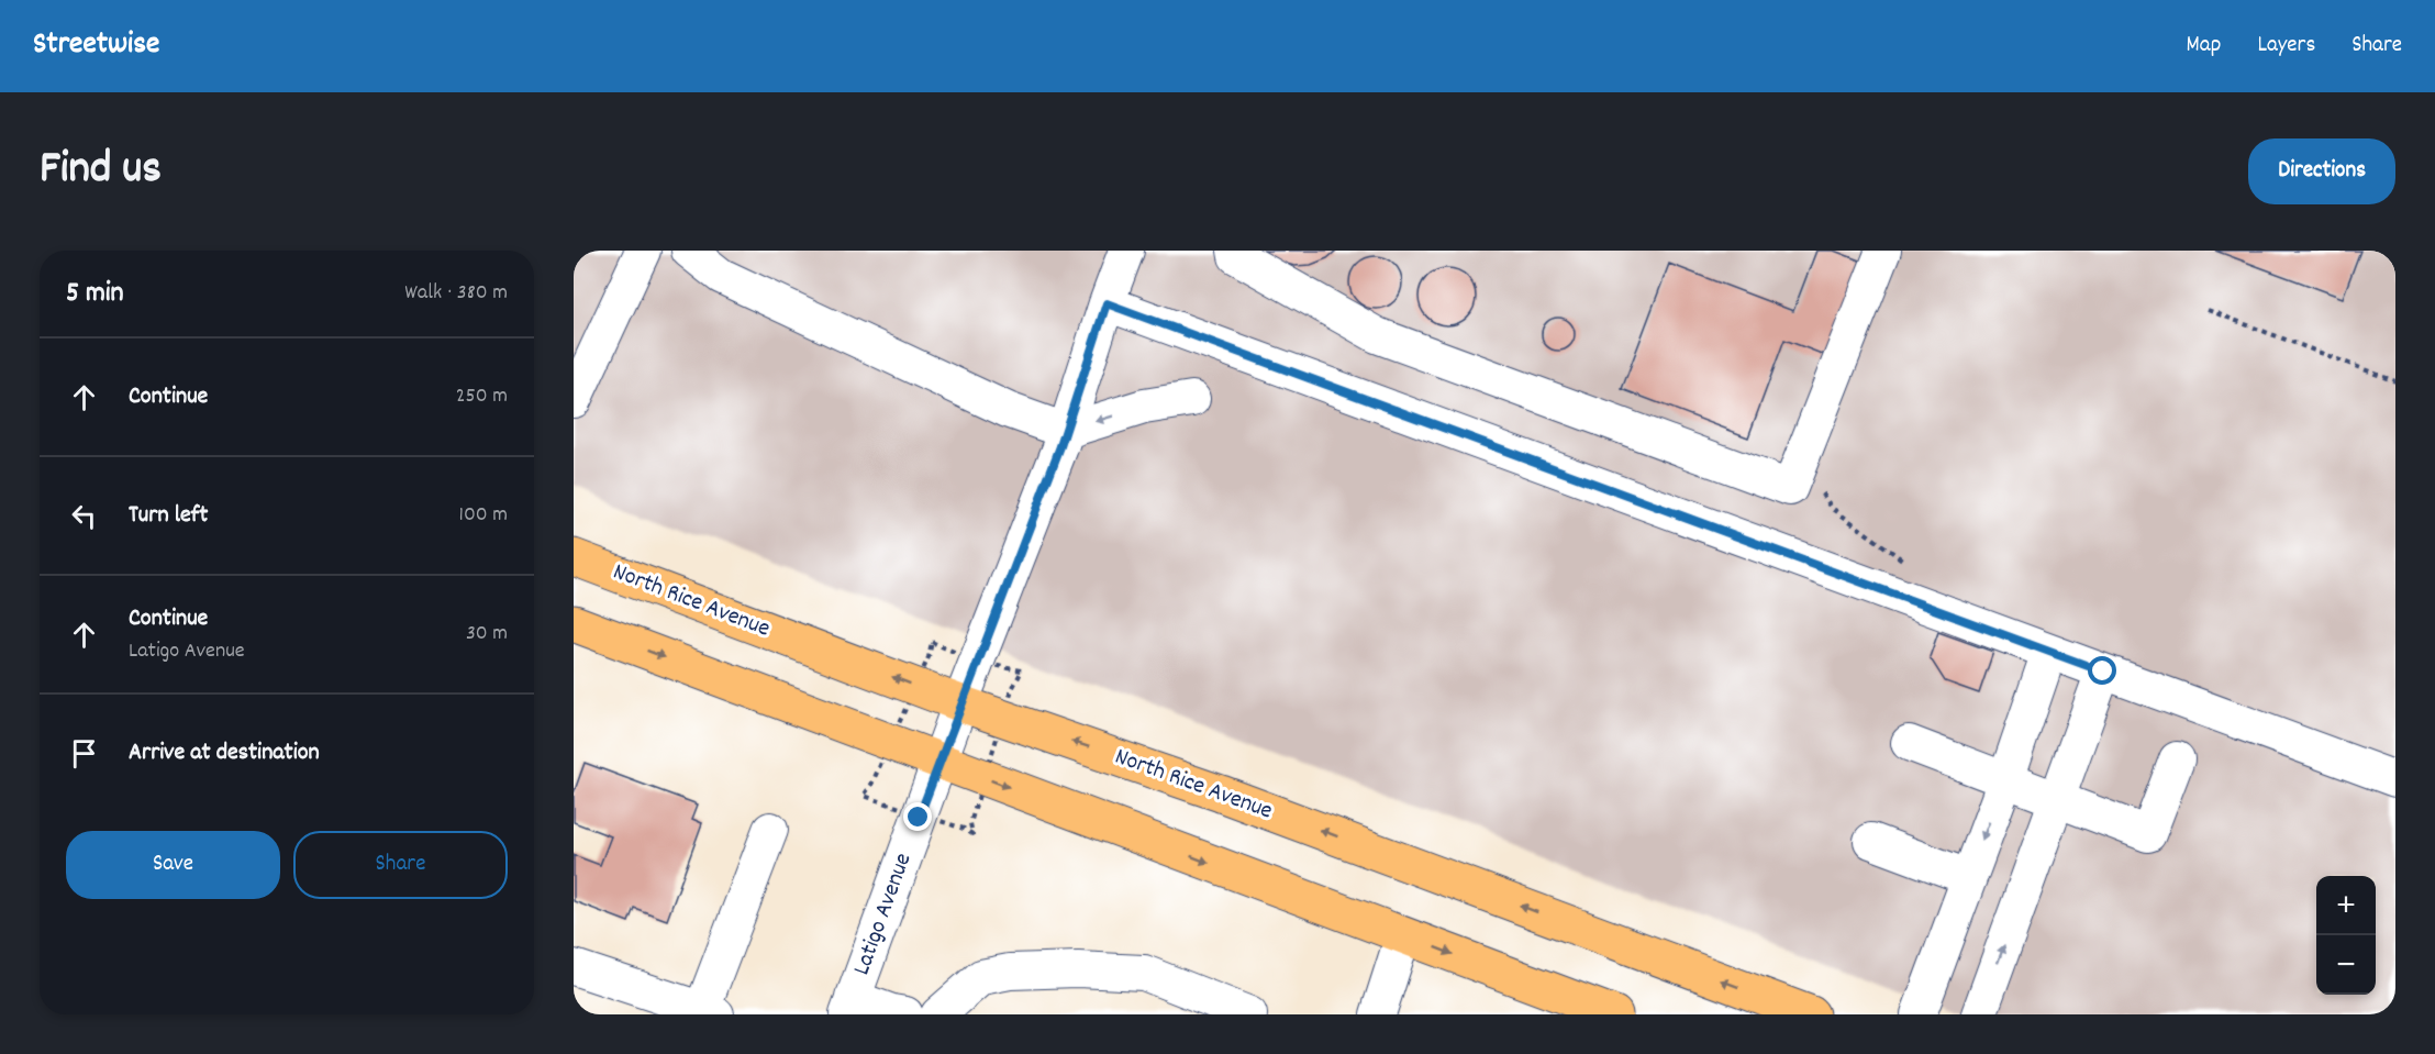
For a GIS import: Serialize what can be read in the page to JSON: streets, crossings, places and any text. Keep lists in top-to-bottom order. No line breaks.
{"streets":{"highway":["North Rice Avenue"],"street":["Latigo Avenue"]},"crossings":[["North Rice Avenue","Latigo Avenue"]],"page":{"header":"Streetwise","nav":["Map","Layers","Share"],"title":"Find us","buttons":["Directions",["Save","Share"]],"heading":["5 min","Walk · 380 m"],"list":[["Continue","250 m"],["Turn left","100 m"],["Continue","Latigo Avenue","30 m"],"Arrive at destination"],"map_buttons":["+","−"]}}
